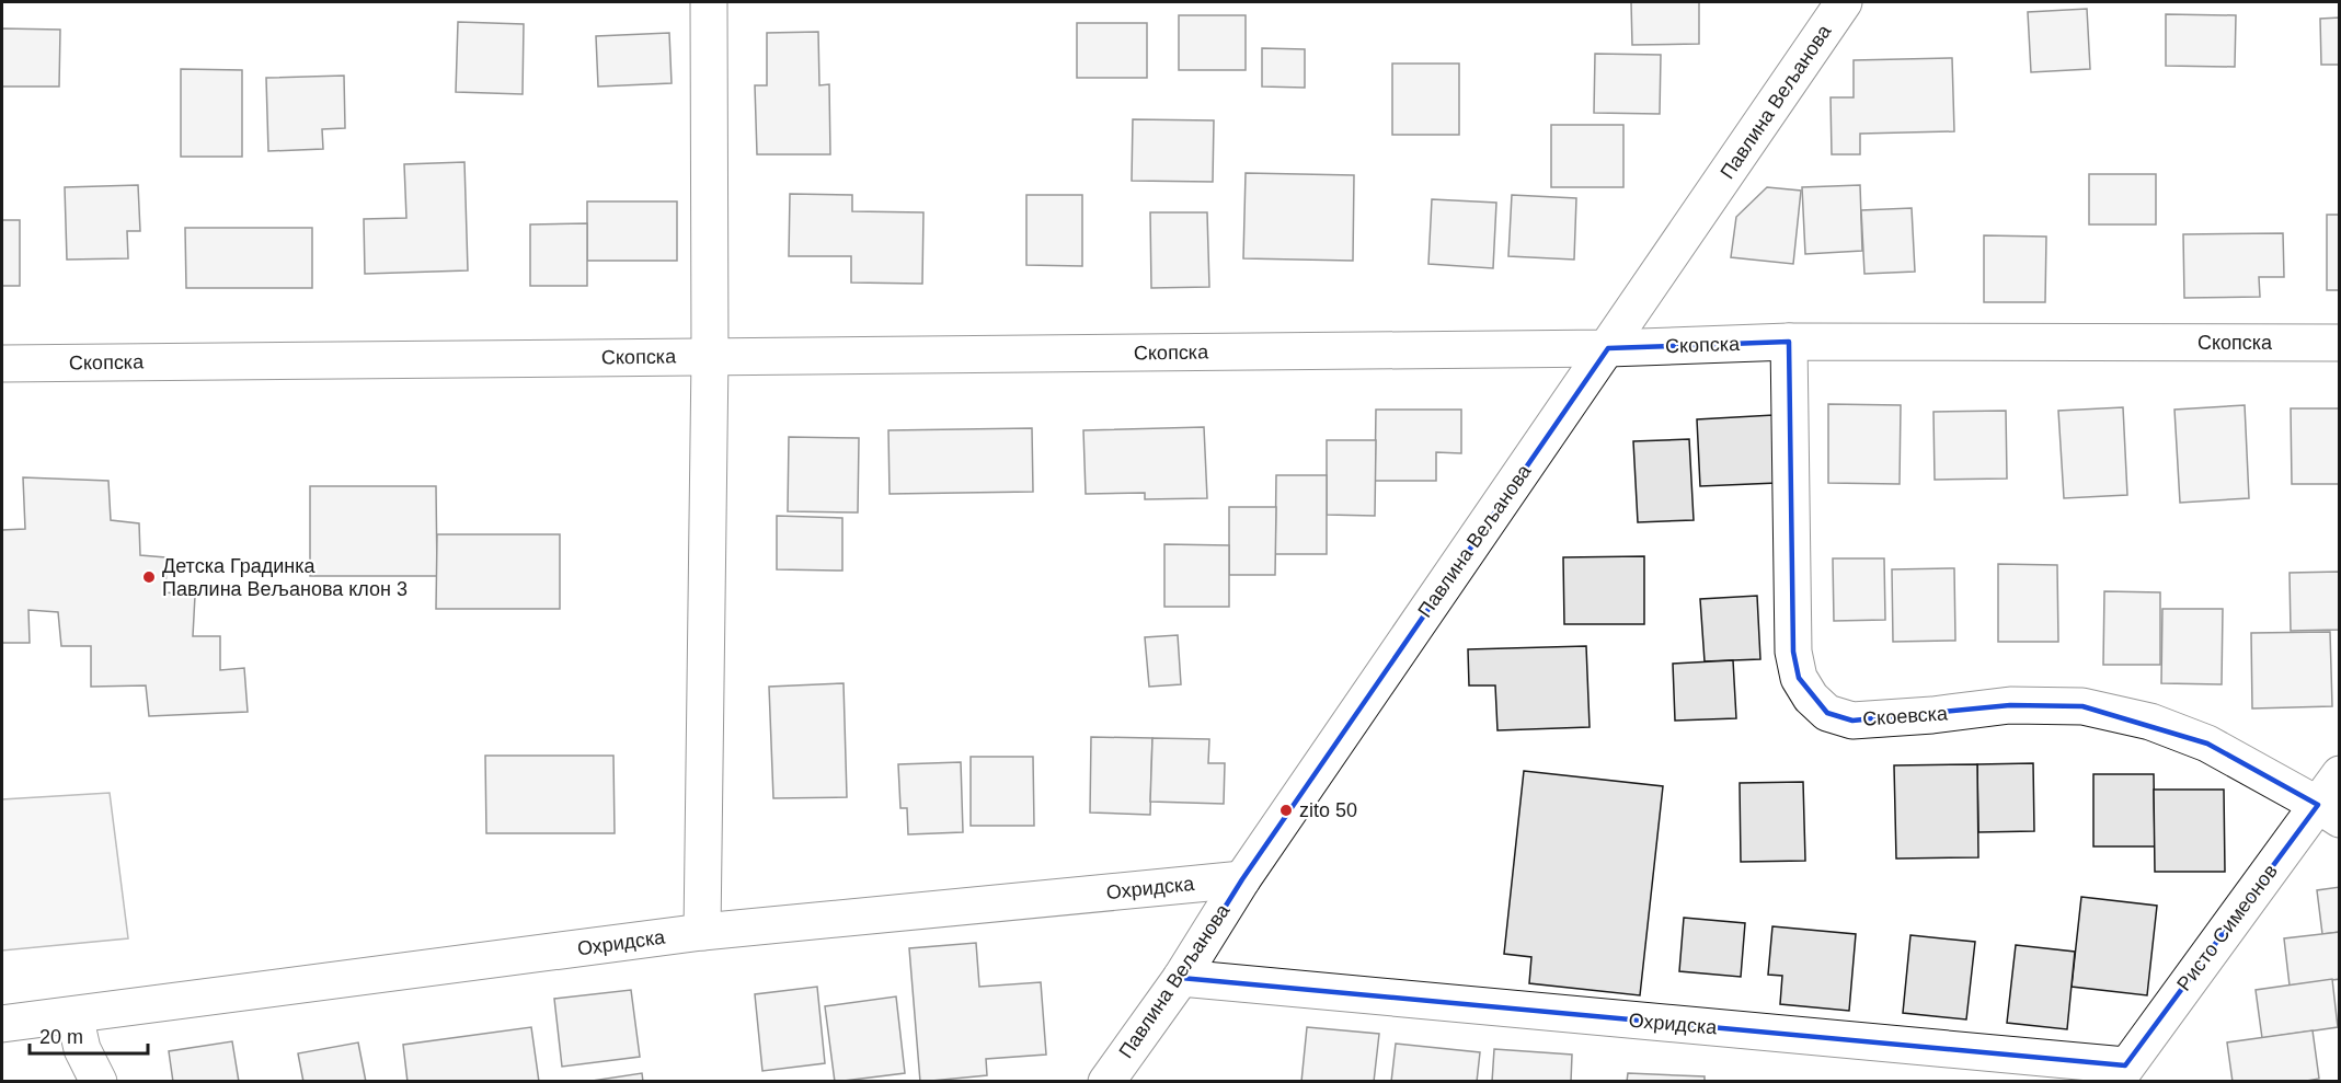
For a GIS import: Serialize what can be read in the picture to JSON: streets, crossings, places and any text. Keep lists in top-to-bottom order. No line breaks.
{"streets":{"street":["Павлина Вељанова","Скопска","Скоевска","Охридска","Ристо Симеонов"]},"crossings":[["Павлина Вељанова","Скопска"],["Павлина Вељанова","Охридска"],["Скопска","Скоевска"],["Скоевска","Ристо Симеонов"],["Охридска","Ристо Симеонов"]],"places":["Детска Градинка Павлина Вељанова клон 3","zito 50"],"scale_bar":"20 m"}
